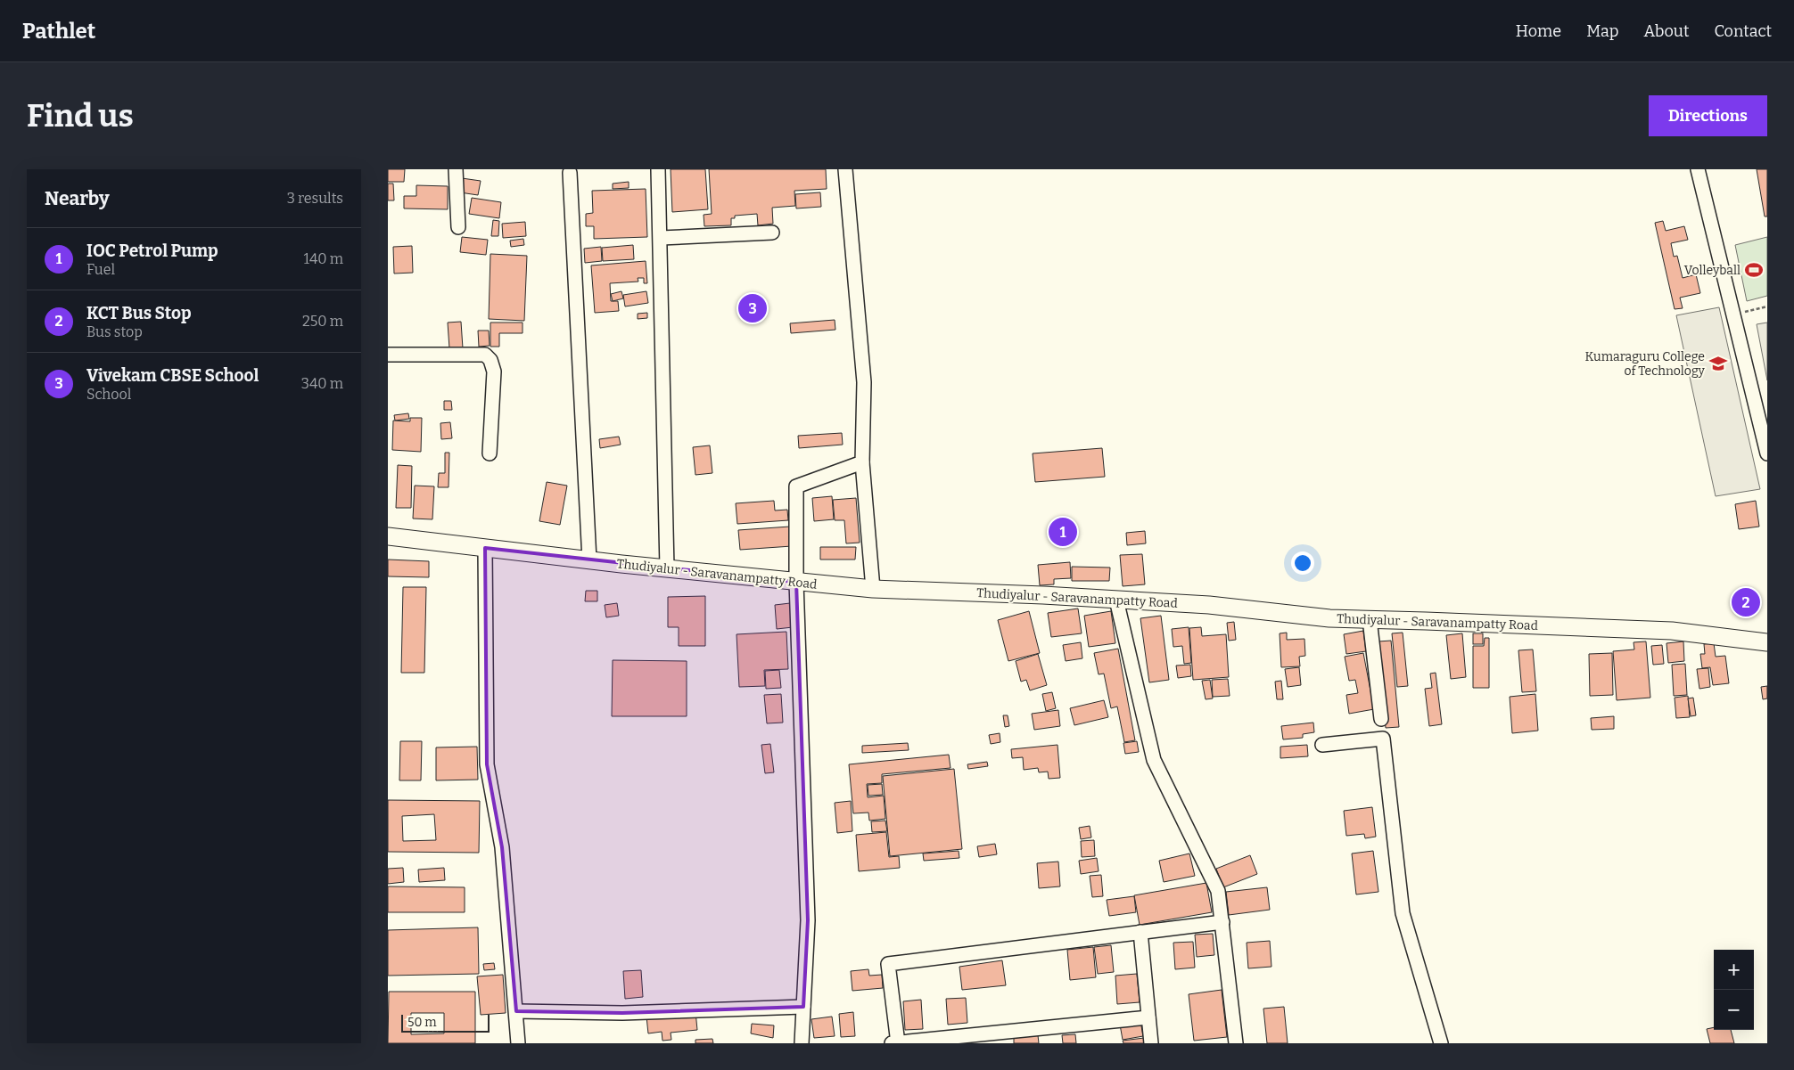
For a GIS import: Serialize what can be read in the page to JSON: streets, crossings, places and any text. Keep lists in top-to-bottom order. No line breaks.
{"streets":{"main road":["Thudiyalur - Saravanampatty Road"]},"places":{"sports":["Volleyball"],"school or university":["Kumaraguru College of Technology"]},"scale_bar":"50 m","page":{"header":"Pathlet","nav":["Home","Map","About","Contact"],"buttons":"Directions","title":"Find us","heading":["Nearby","3 results"],"list":[{"mark":"1","name":"IOC Petrol Pump","note":"Fuel","value":"140 m"},{"mark":"2","name":"KCT Bus Stop","note":"Bus stop","value":"250 m"},{"mark":"3","name":"Vivekam CBSE School","note":"School","value":"340 m"}],"pins":["3","1","2"],"map_buttons":["+","−"],"scale":"50 m"}}
